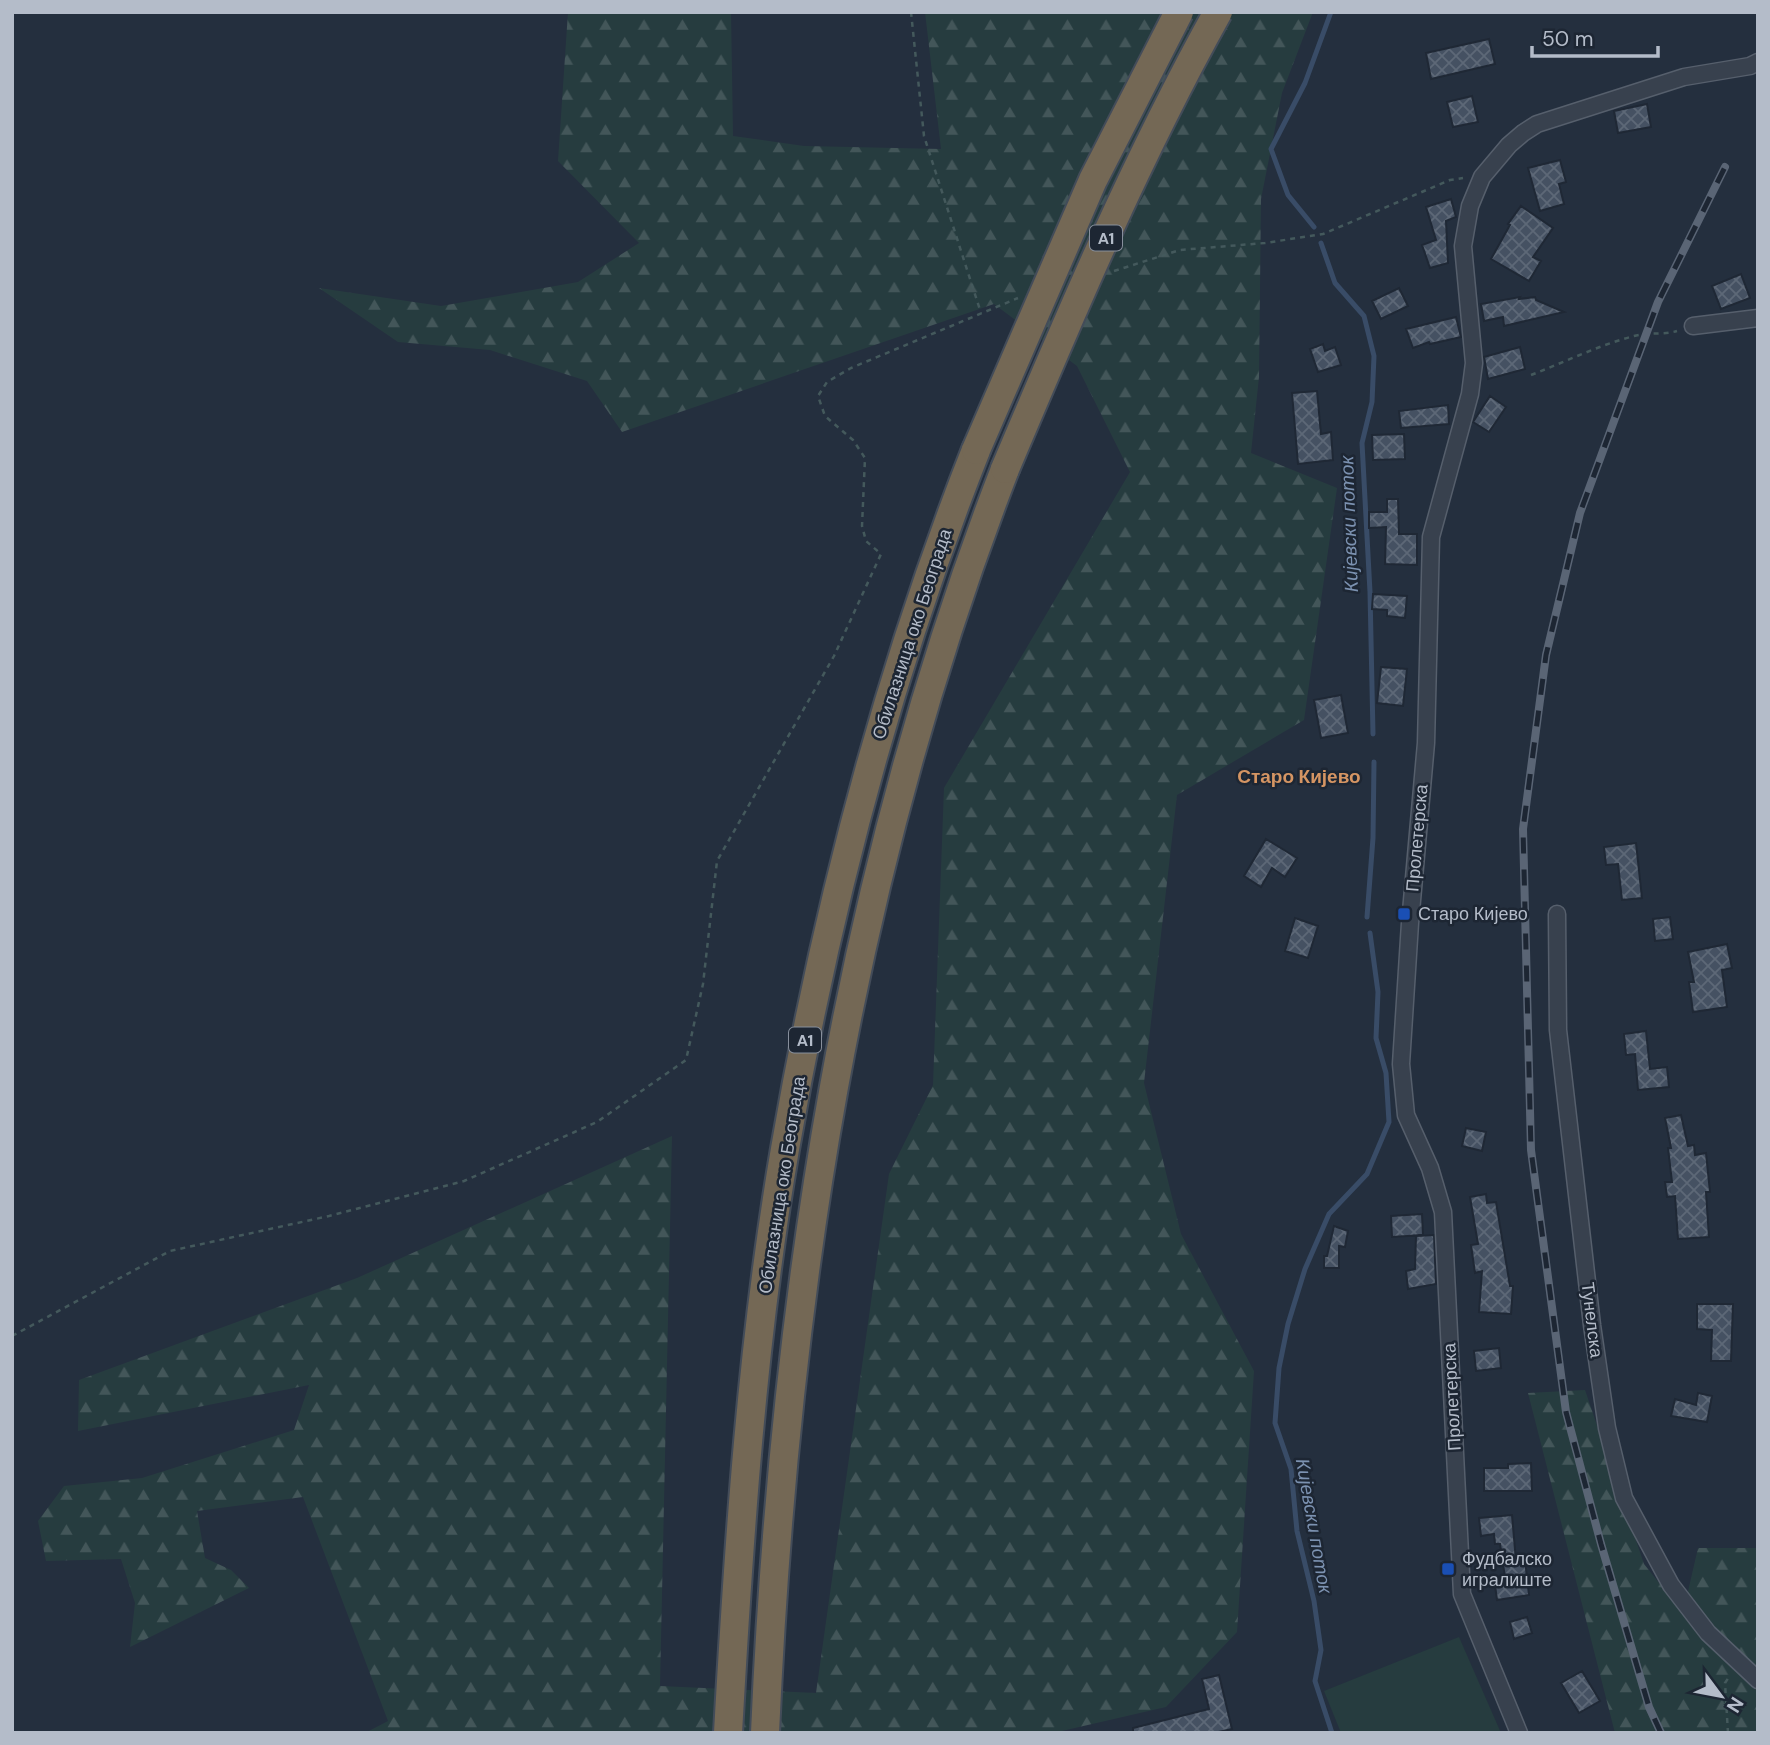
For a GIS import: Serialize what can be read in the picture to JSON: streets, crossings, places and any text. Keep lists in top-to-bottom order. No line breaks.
{"streets":{"highway":["A1","Обилазница око Београда"],"street":["Пролетерска","Тунелска"]},"districts":["Старо Кијево"],"water":["Кијевски поток"],"places":{"transit":["Старо Кијево","Фудбалско игралиште"]},"scale_bar":"50 m","north":"bottom right"}
